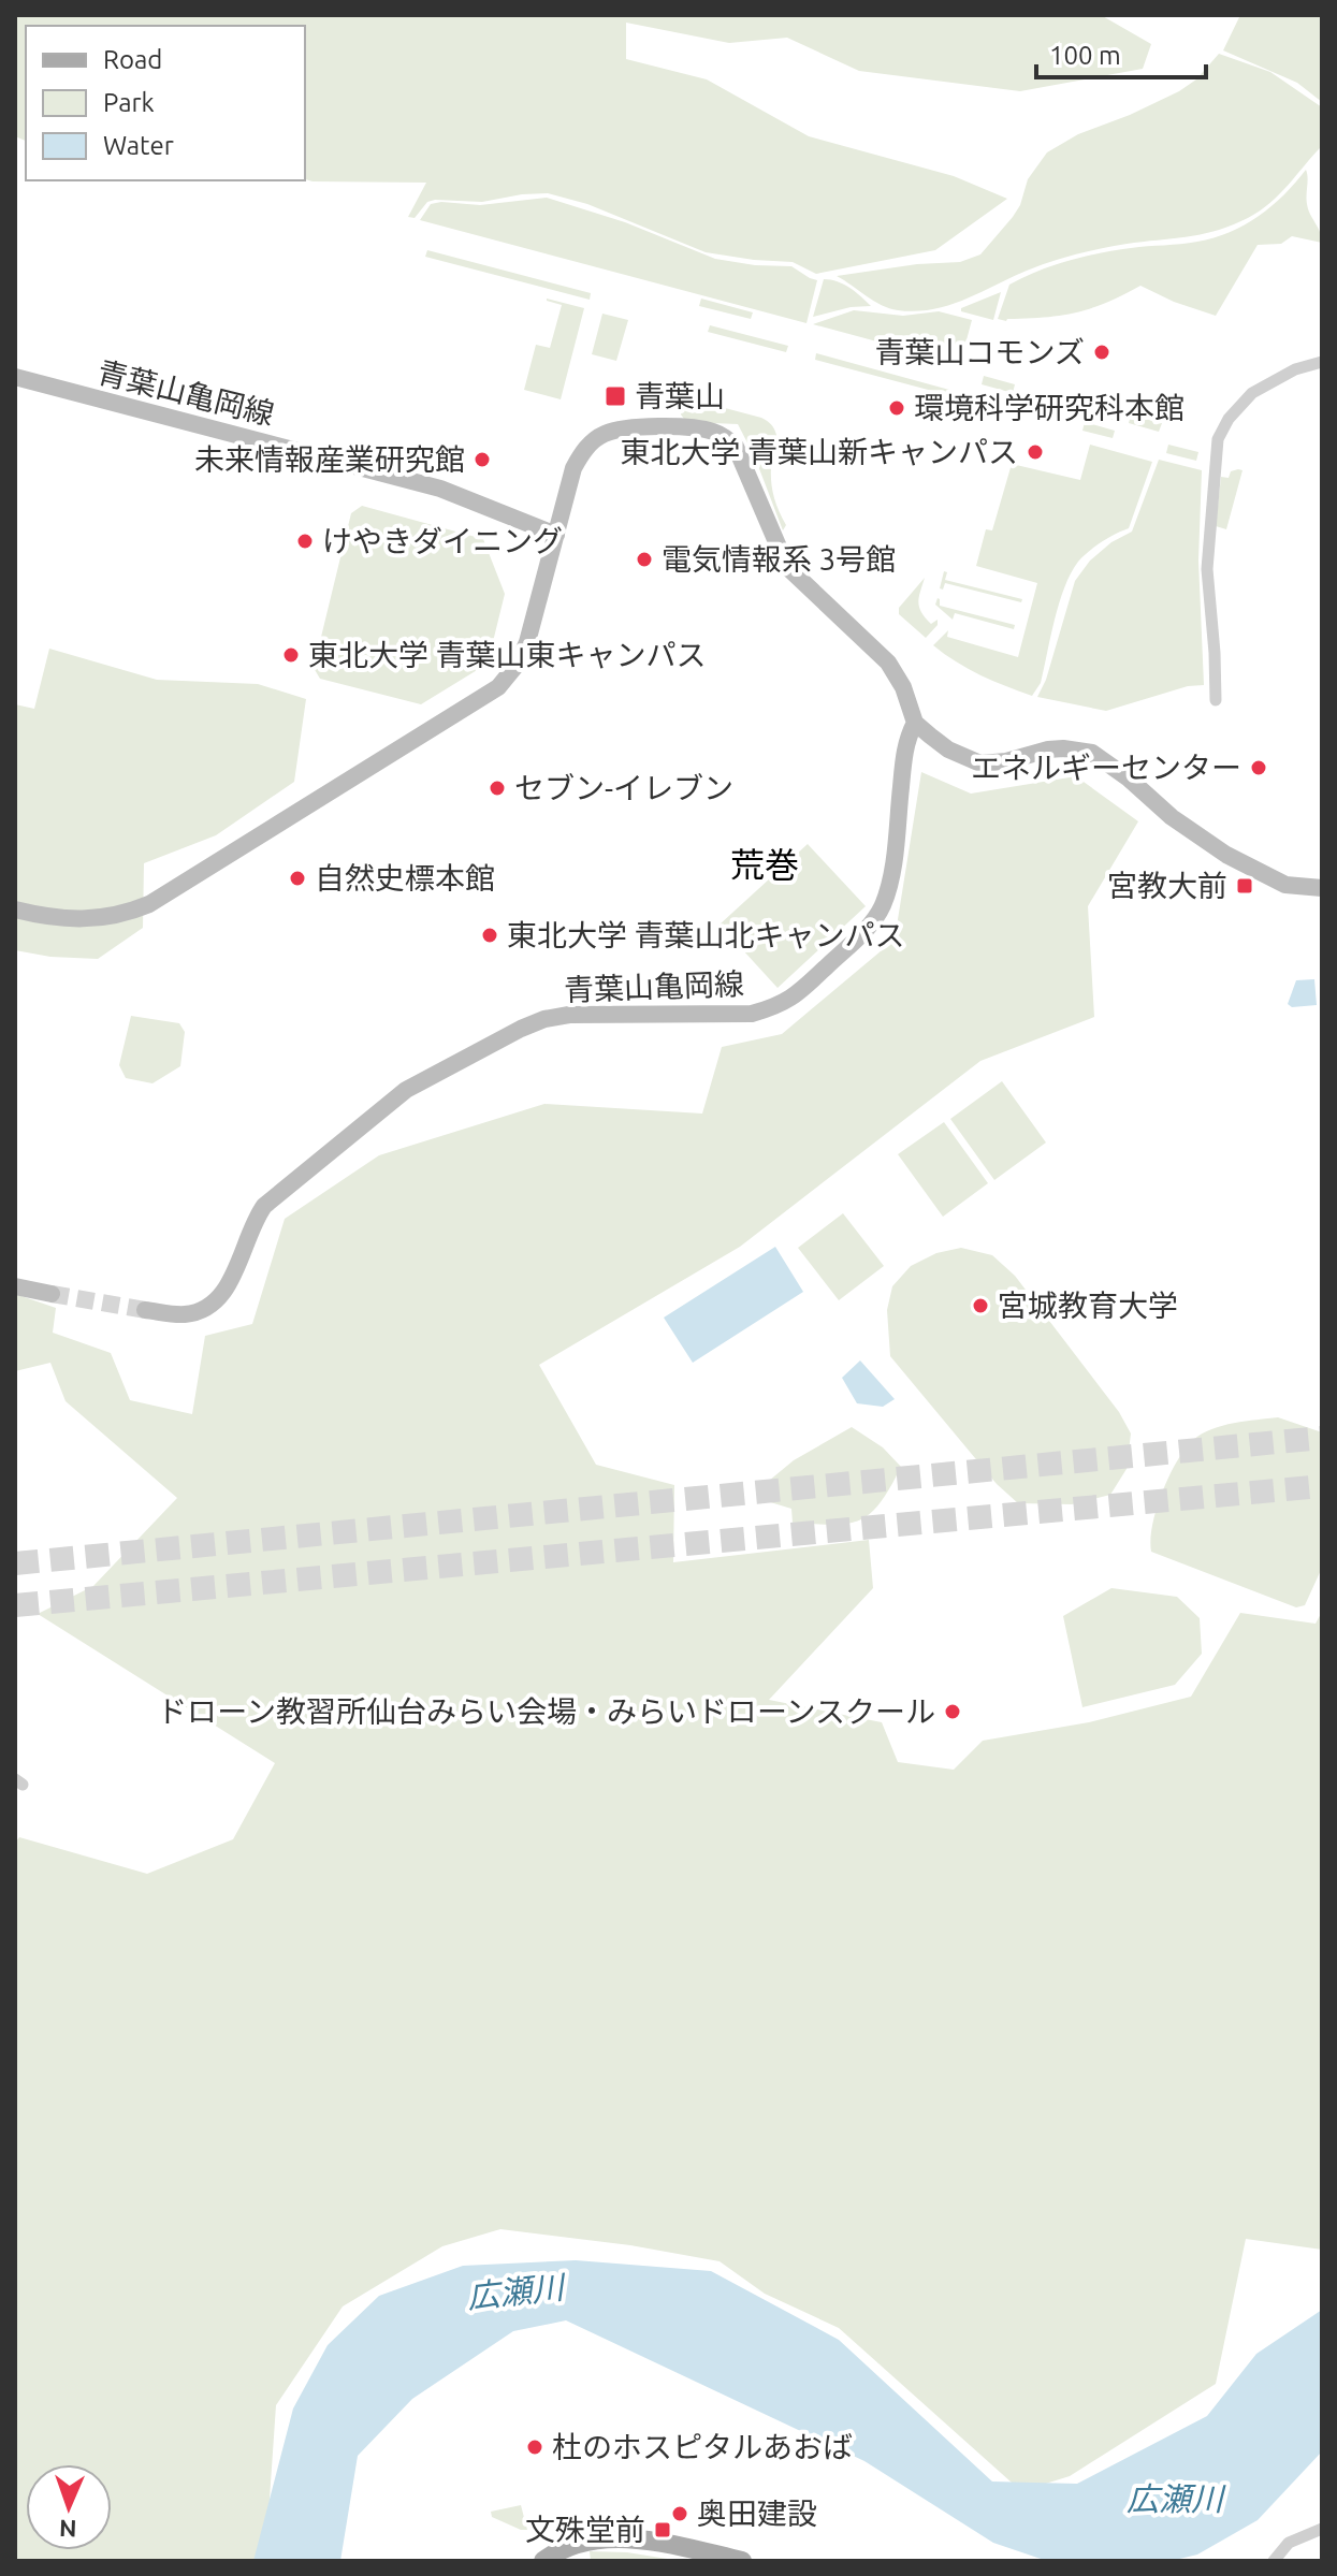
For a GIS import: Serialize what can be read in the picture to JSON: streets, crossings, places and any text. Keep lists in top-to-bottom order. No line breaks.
{"streets":{"street":["青葉山亀岡線"]},"districts":["荒巻"],"water":["広瀬川"],"places":{"other":["青葉山コモンズ","環境科学研究科本館","東北大学 青葉山新キャンパス","未来情報産業研究館","けやきダイニング","電気情報系 3号館","東北大学 青葉山東キャンパス","エネルギーセンター","セブン-イレブン","自然史標本館","東北大学 青葉山北キャンパス","宮城教育大学","ドローン教習所仙台みらい会場・みらいドローンスクール","杜のホスピタルあおば","奥田建設"],"transit":["青葉山","宮教大前","文殊堂前"]},"legend":["Road","Park","Water"],"scale_bar":"100 m","north":"bottom"}
